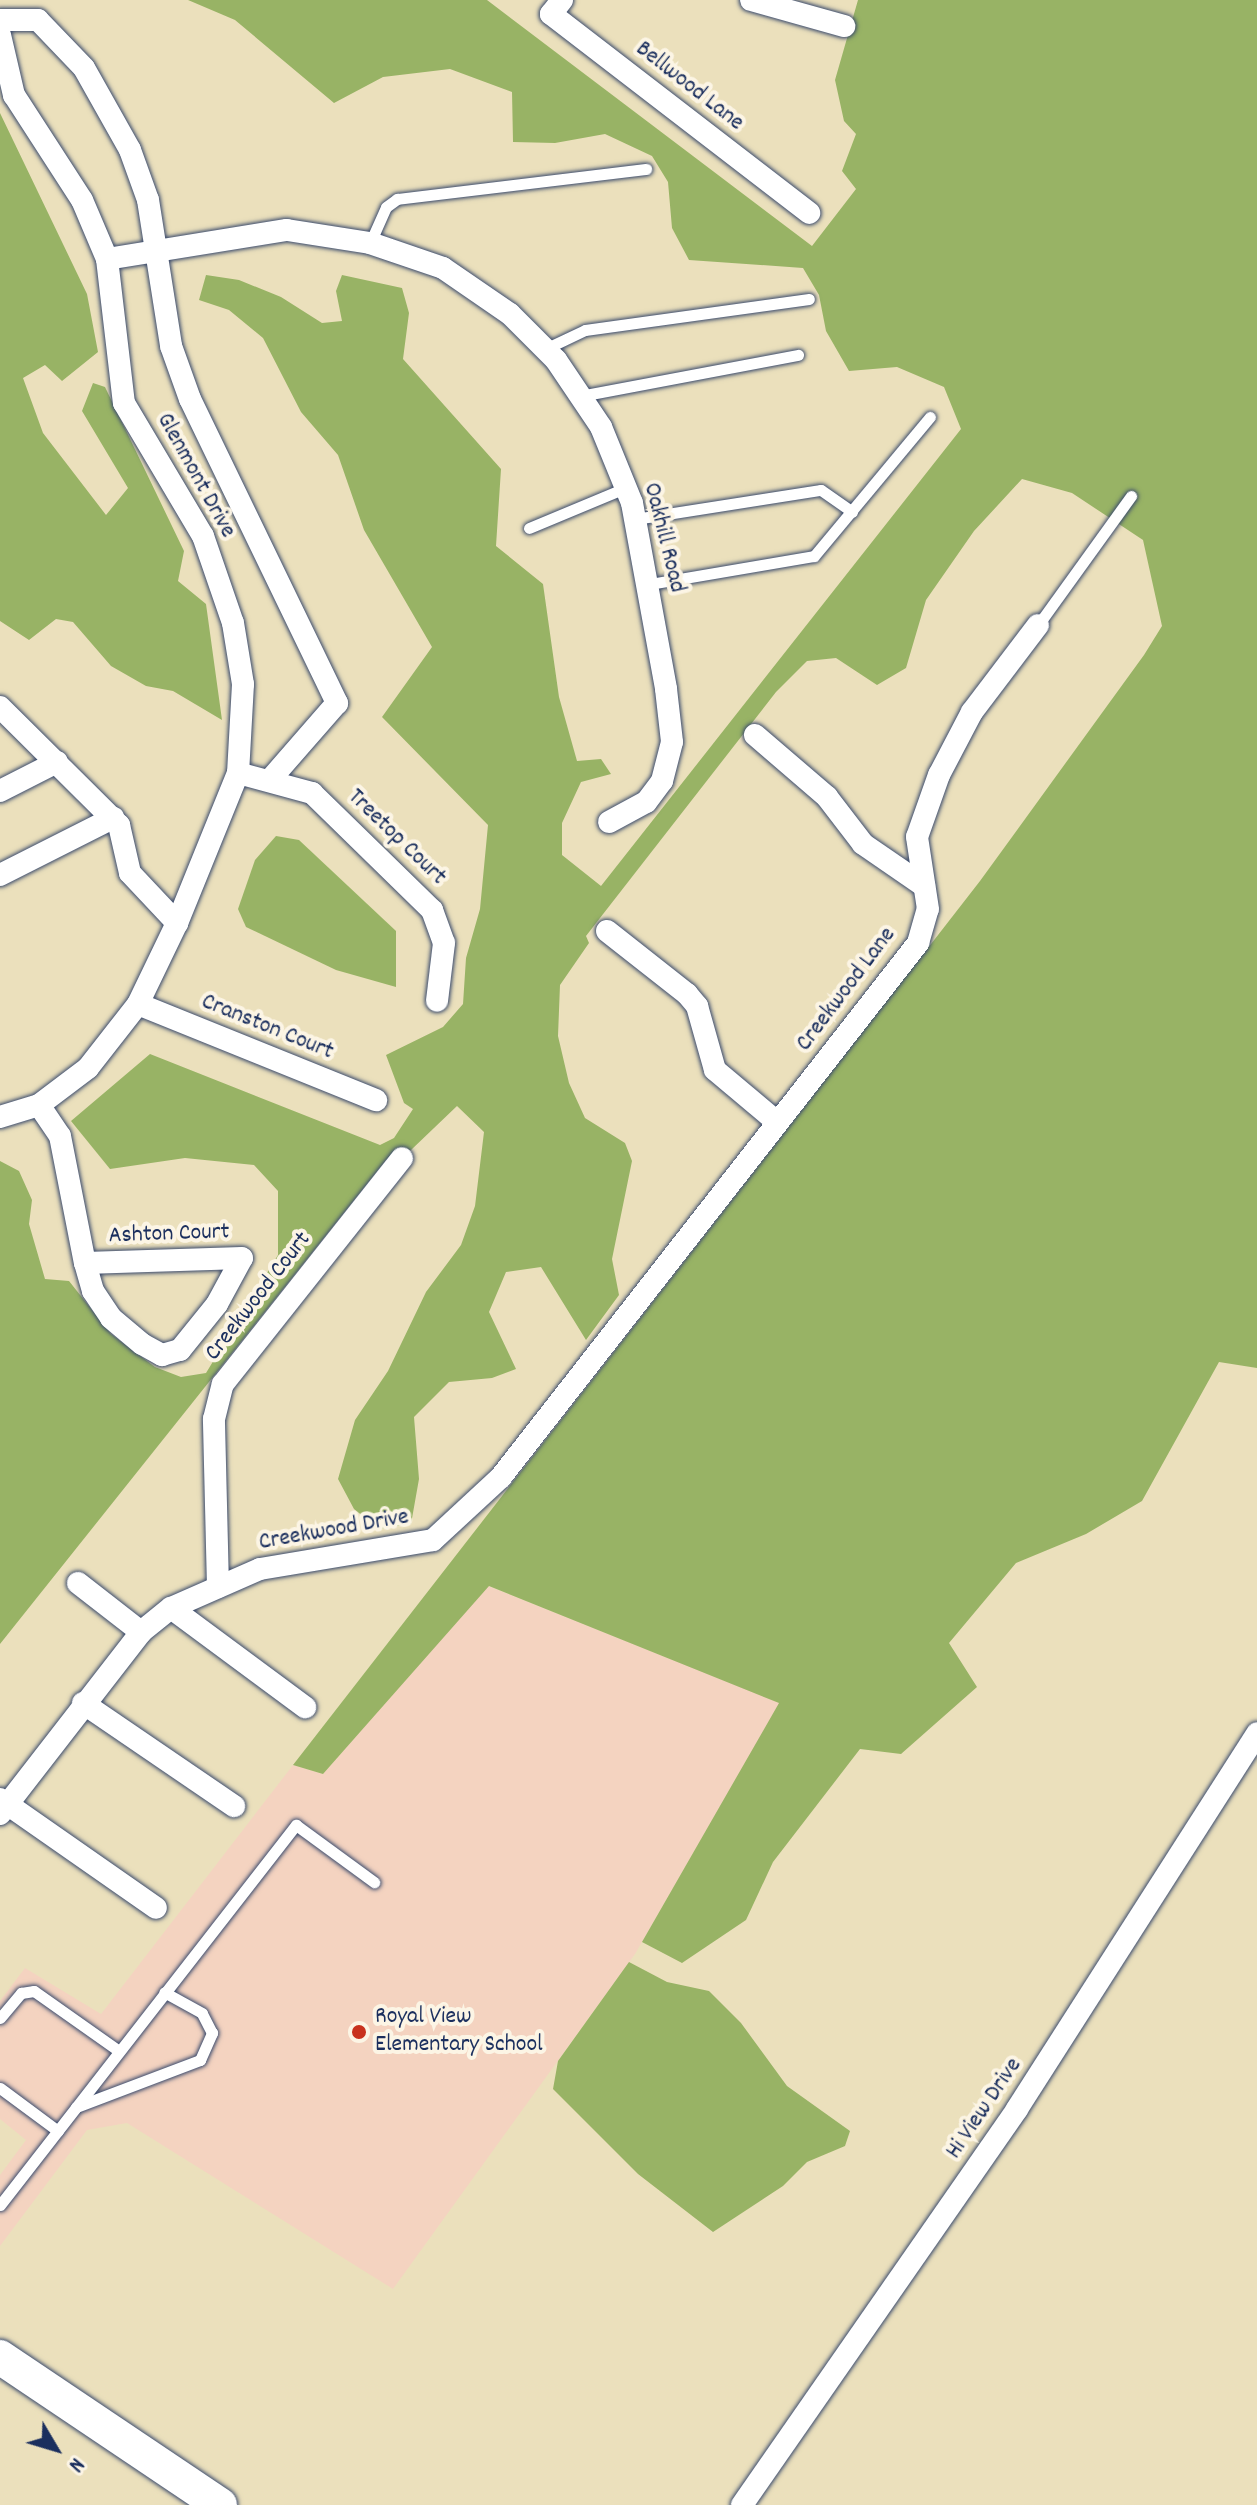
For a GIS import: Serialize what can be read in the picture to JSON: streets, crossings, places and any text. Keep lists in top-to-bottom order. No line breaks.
{"streets":{"street":["Bellwood Lane","Glenmont Drive","Oakhill Road","Treetop Court","Creekwood Lane","Cranston Court","Ashton Court","Creekwood Court","Creekwood Drive","Hi View Drive"]},"crossings":[["Glenmont Drive","Oakhill Road"],["Glenmont Drive","Treetop Court"],["Glenmont Drive","Cranston Court"],["Glenmont Drive","Ashton Court"],["Creekwood Lane","Creekwood Drive"],["Creekwood Court","Creekwood Drive"]],"places":["Royal View Elementary School"],"north":"bottom right"}
